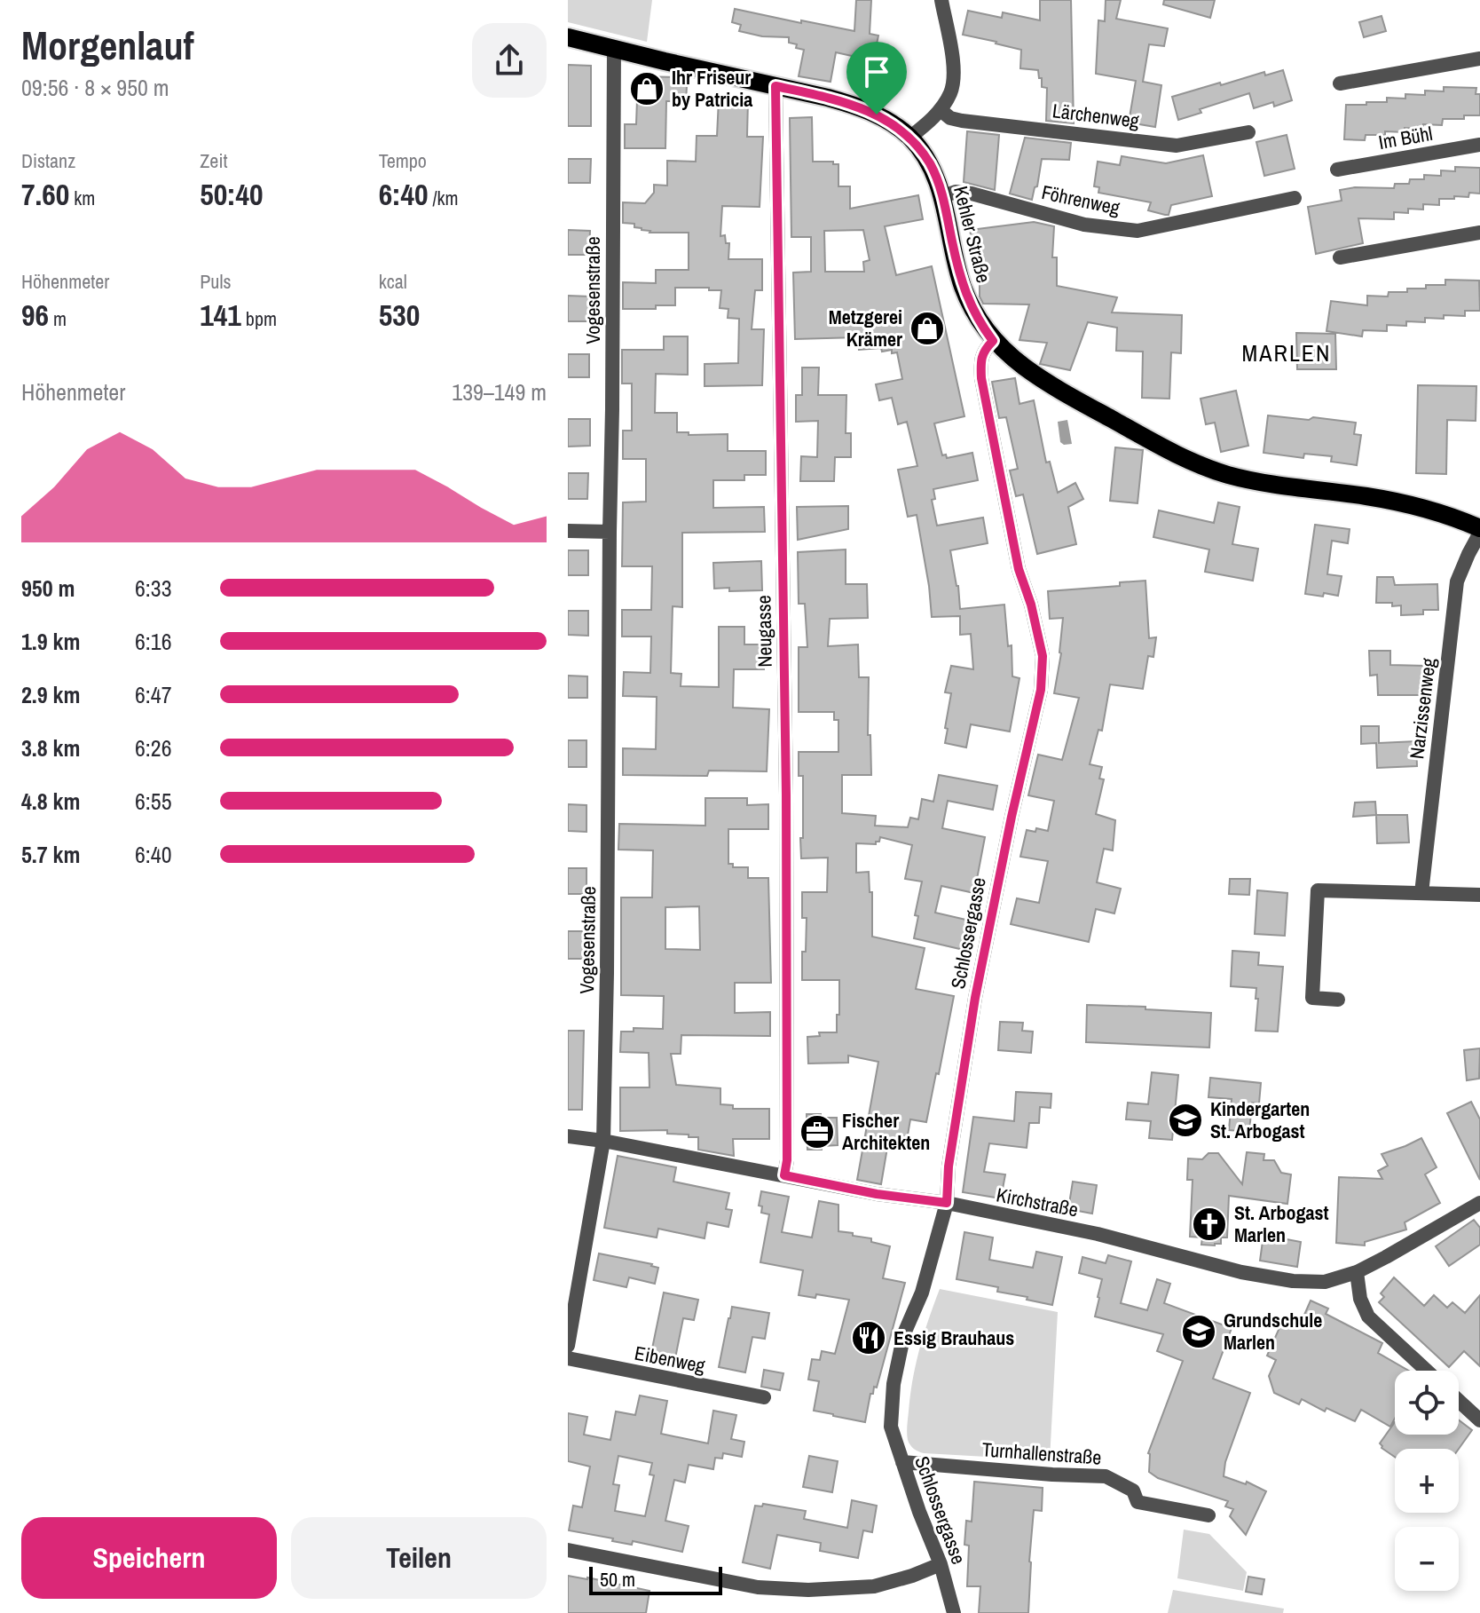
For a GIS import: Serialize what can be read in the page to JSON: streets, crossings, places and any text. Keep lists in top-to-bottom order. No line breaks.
{"streets":{"main road":["Kehler Straße"],"street":["Lärchenweg","Im Bühl","Föhrenweg","Vogesenstraße","Neugasse","Narzissenweg","Schlossergasse","Kirchstraße","Eibenweg","Turnhallenstraße"]},"crossings":[["Föhrenweg","Kehler Straße"],["Kehler Straße","Vogesenstraße"],["Kehler Straße","Neugasse"],["Kehler Straße","Narzissenweg"],["Kehler Straße","Schlossergasse"],["Vogesenstraße","Kirchstraße"],["Neugasse","Kirchstraße"],["Schlossergasse","Kirchstraße"],["Schlossergasse","Turnhallenstraße"]],"districts":["MARLEN"],"places":{"shop":["Ihr Friseur by Patricia","Metzgerei Krämer"],"school or university":["Kindergarten St. Arbogast","Grundschule Marlen"],"office":["Fischer Architekten"],"church":["St. Arbogast Marlen"],"restaurant":["Essig Brauhaus"]},"scale_bar":"50 m","page":{"heading":["Morgenlauf","09:56 · 8 × 950 m"],"stats":[["Distanz","7.60 km"],["Zeit","50:40"],["Tempo","6:40 /km"],["Höhenmeter","96 m"],["Puls","141 bpm"],["kcal","530"]],"chart":["Höhenmeter","139–149 m"],"list":[{"name":"950 m","note":"6:33"},{"name":"1.9 km","note":"6:16"},{"name":"2.9 km","note":"6:47"},{"name":"3.8 km","note":"6:26"},{"name":"4.8 km","note":"6:55"},{"name":"5.7 km","note":"6:40"}],"map_buttons":["+","−"],"buttons":["Speichern","Teilen"],"scale":"50 m"}}
